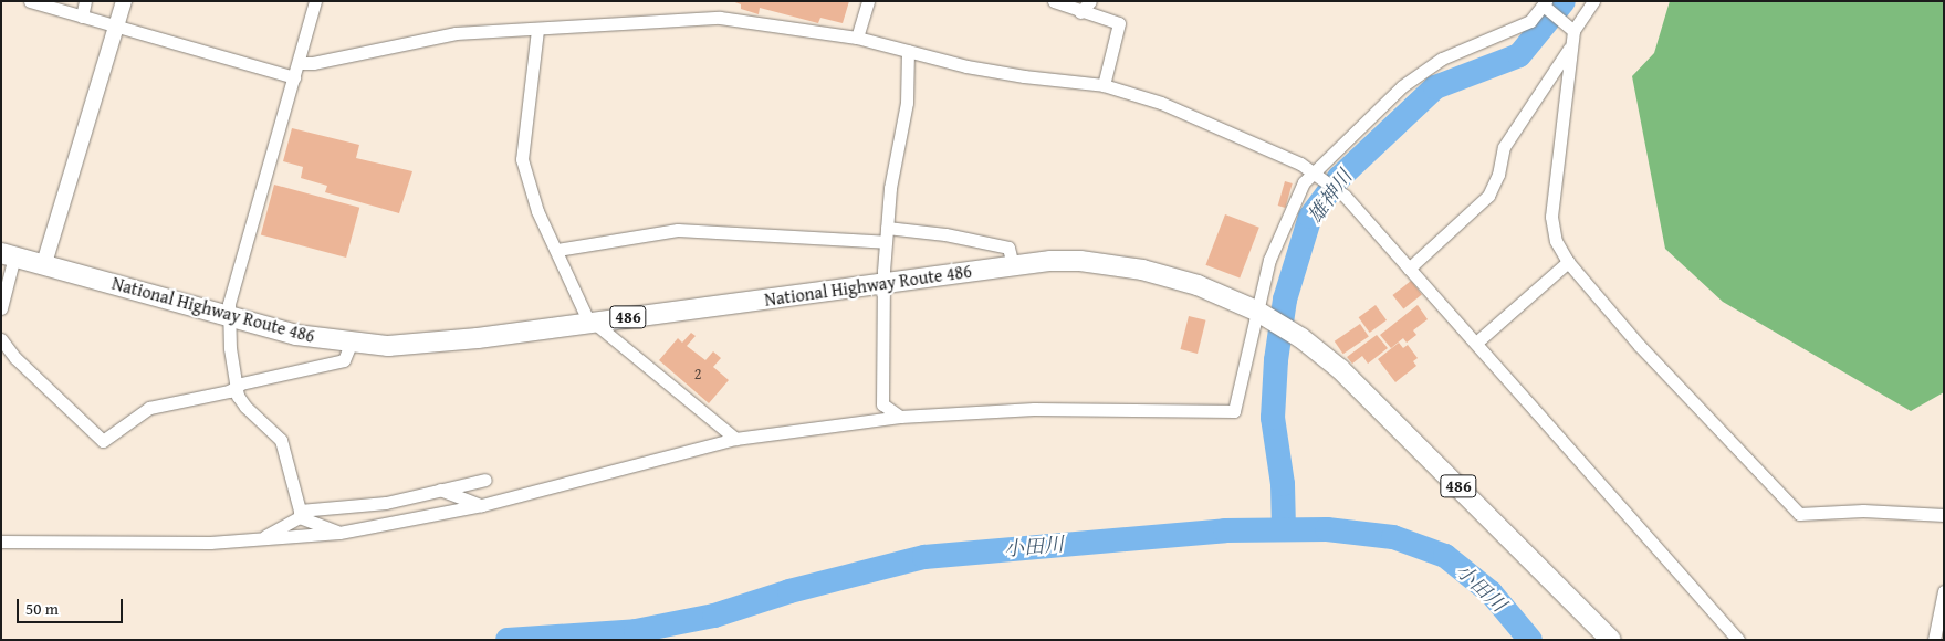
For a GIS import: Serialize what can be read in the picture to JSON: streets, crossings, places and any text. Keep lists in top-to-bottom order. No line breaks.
{"streets":{"highway":["National Highway Route 486","486"]},"water":["雄神川","小田川"],"house_numbers":["2"],"scale_bar":"50 m"}
